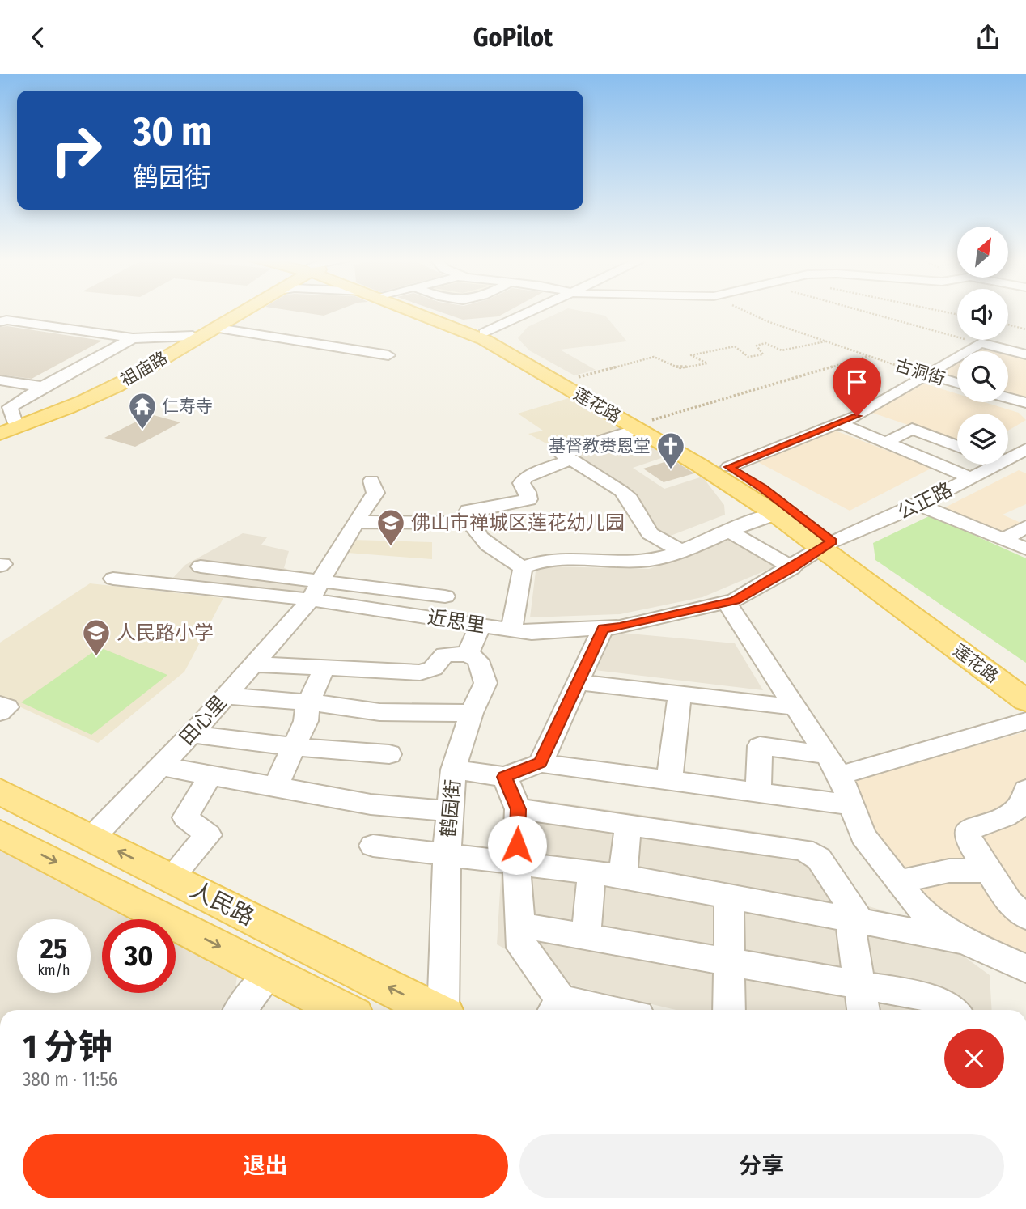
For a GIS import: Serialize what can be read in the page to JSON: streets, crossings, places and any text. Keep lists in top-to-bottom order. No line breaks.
{"streets":{"main road":["祖庙路","莲花路","人民路"],"street":["古洞街","公正路","近思里","田心里","鹤园街"]},"crossings":[["莲花路","公正路"],["近思里","田心里"],["田心里","人民路"]],"places":{"temple":["仁寿寺"],"church":["基督教赉恩堂"],"school or university":["佛山市禅城区莲花幼儿园","人民路小学"]},"north":"top right","page":{"header":"GoPilot","turn":["30 m","鹤园街"],"speed":"25 km/h","limit":"30","heading":["1 分钟","380 m · 11:56"],"buttons":["退出","分享"]}}
